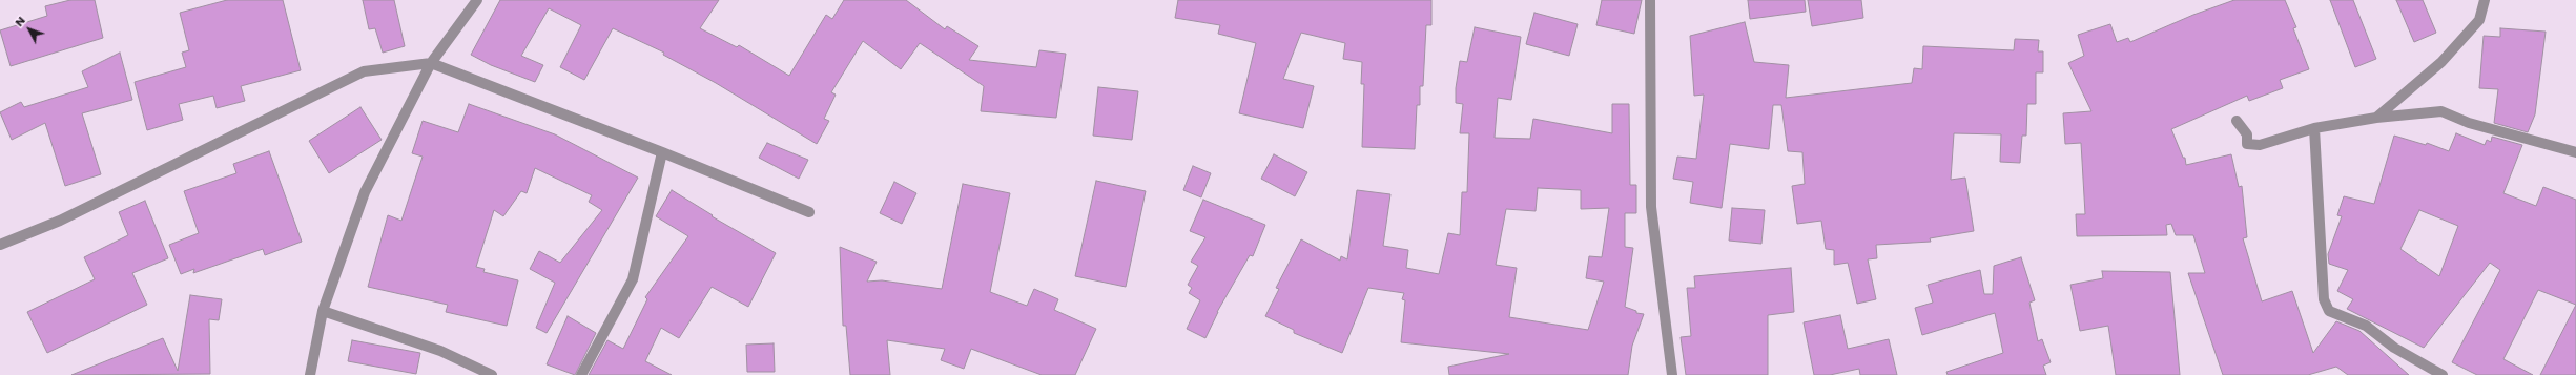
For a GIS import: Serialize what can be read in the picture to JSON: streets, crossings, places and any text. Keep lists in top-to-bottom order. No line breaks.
{"north":"top left"}
